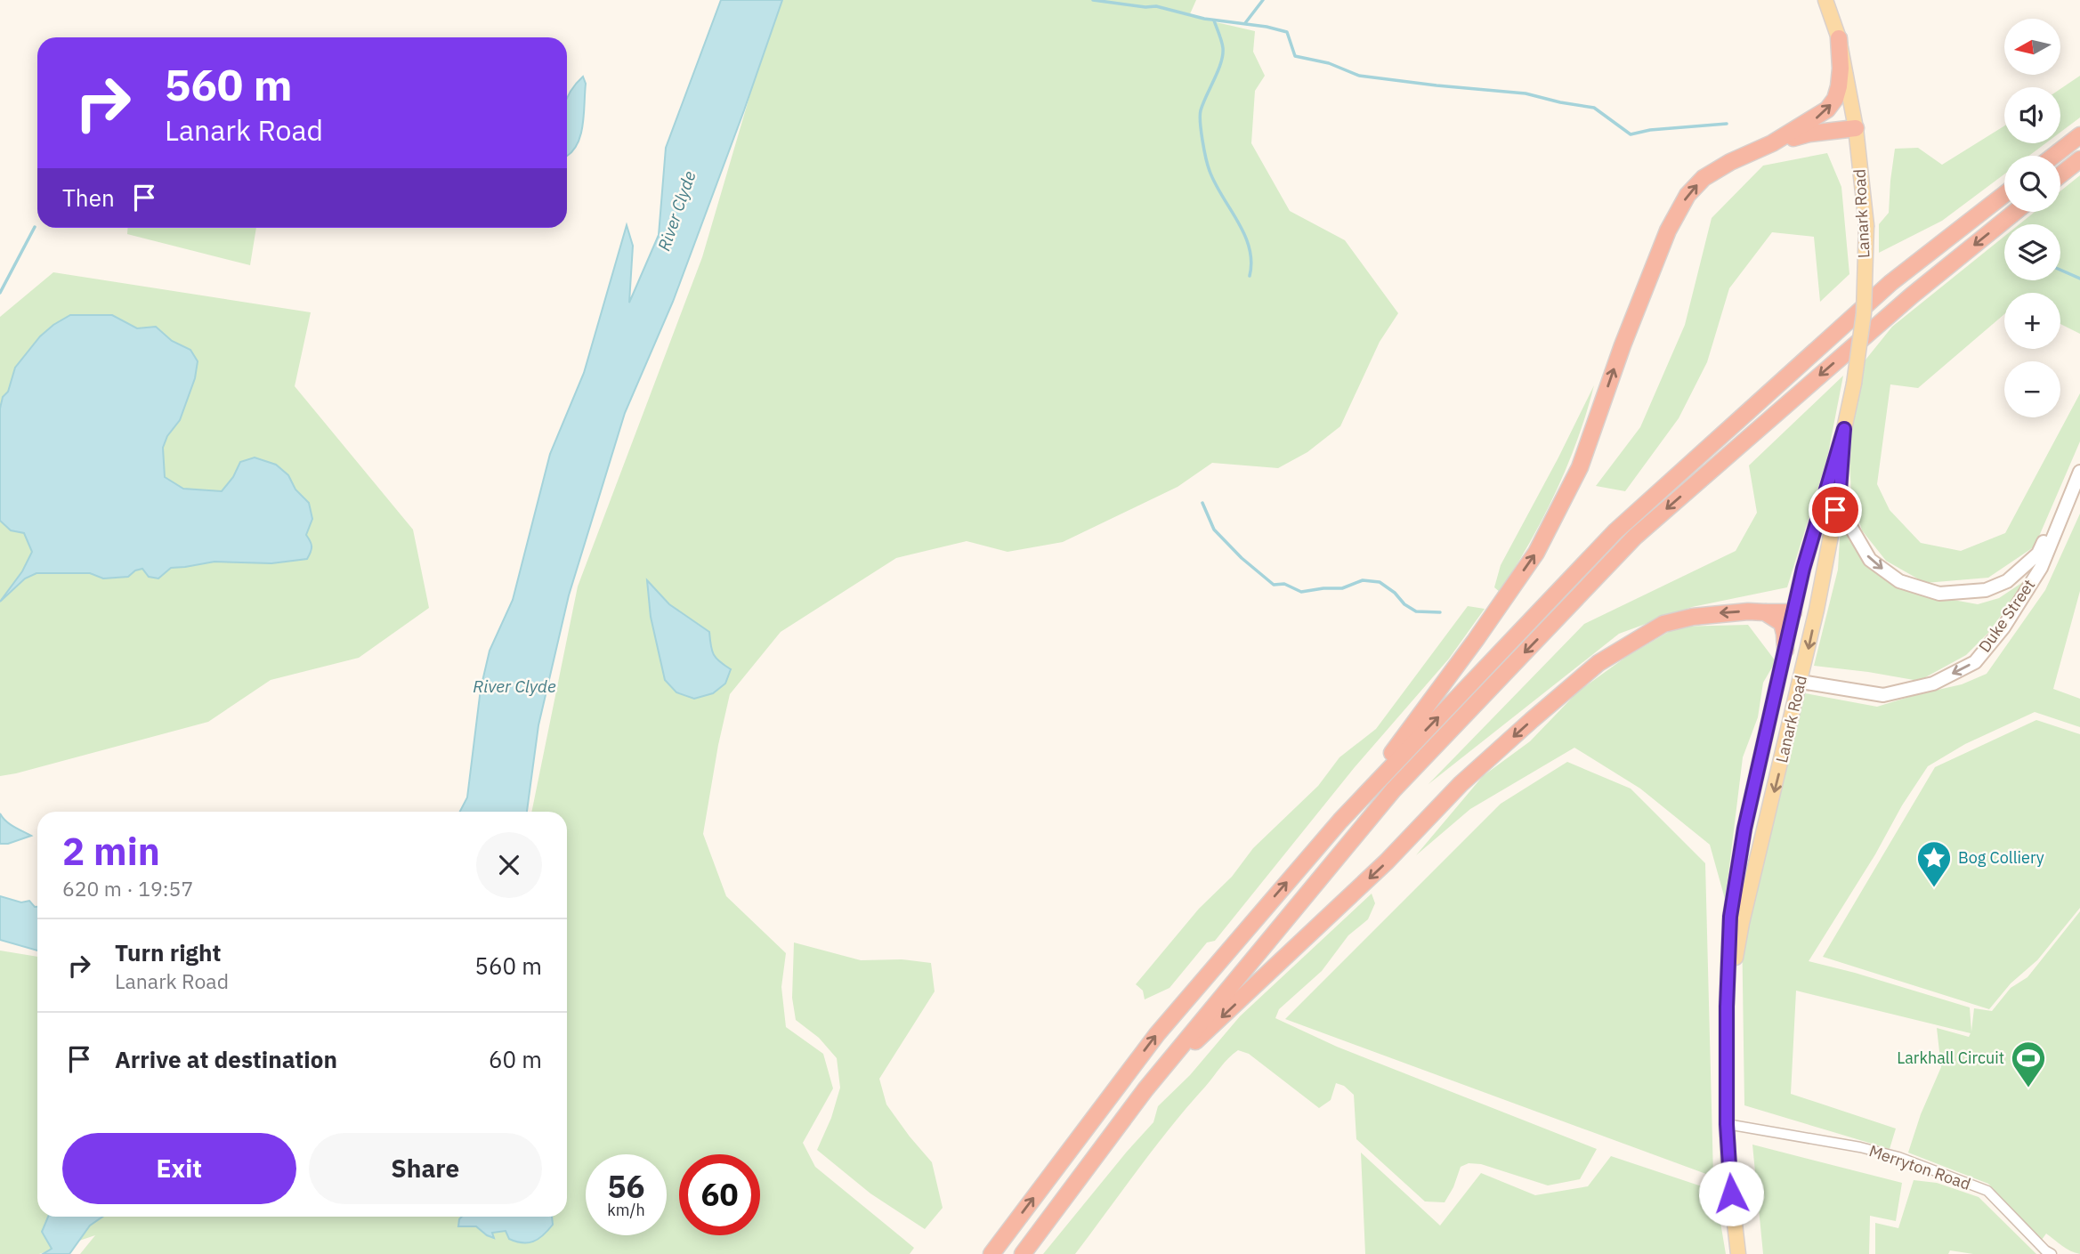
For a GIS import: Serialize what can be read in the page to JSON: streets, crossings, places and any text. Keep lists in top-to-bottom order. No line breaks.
{"streets":{"main road":["Lanark Road"],"street":["Duke Street","Merryton Road"]},"crossings":[["Lanark Road","Duke Street"],["Lanark Road","Merryton Road"]],"water":["River Clyde"],"places":{"place":["Bog Colliery"],"sports":["Larkhall Circuit"]},"north":"left","page":{"map_buttons":["+","−"],"turn":["560 m","Lanark Road"],"then":"Then","heading":["2 min","620 m · 19:57"],"list":[{"name":"Turn right","note":"Lanark Road","value":"560 m"},{"name":"Arrive at destination","value":"60 m"}],"buttons":["Exit","Share"],"speed":"56 km/h","limit":"60"}}
